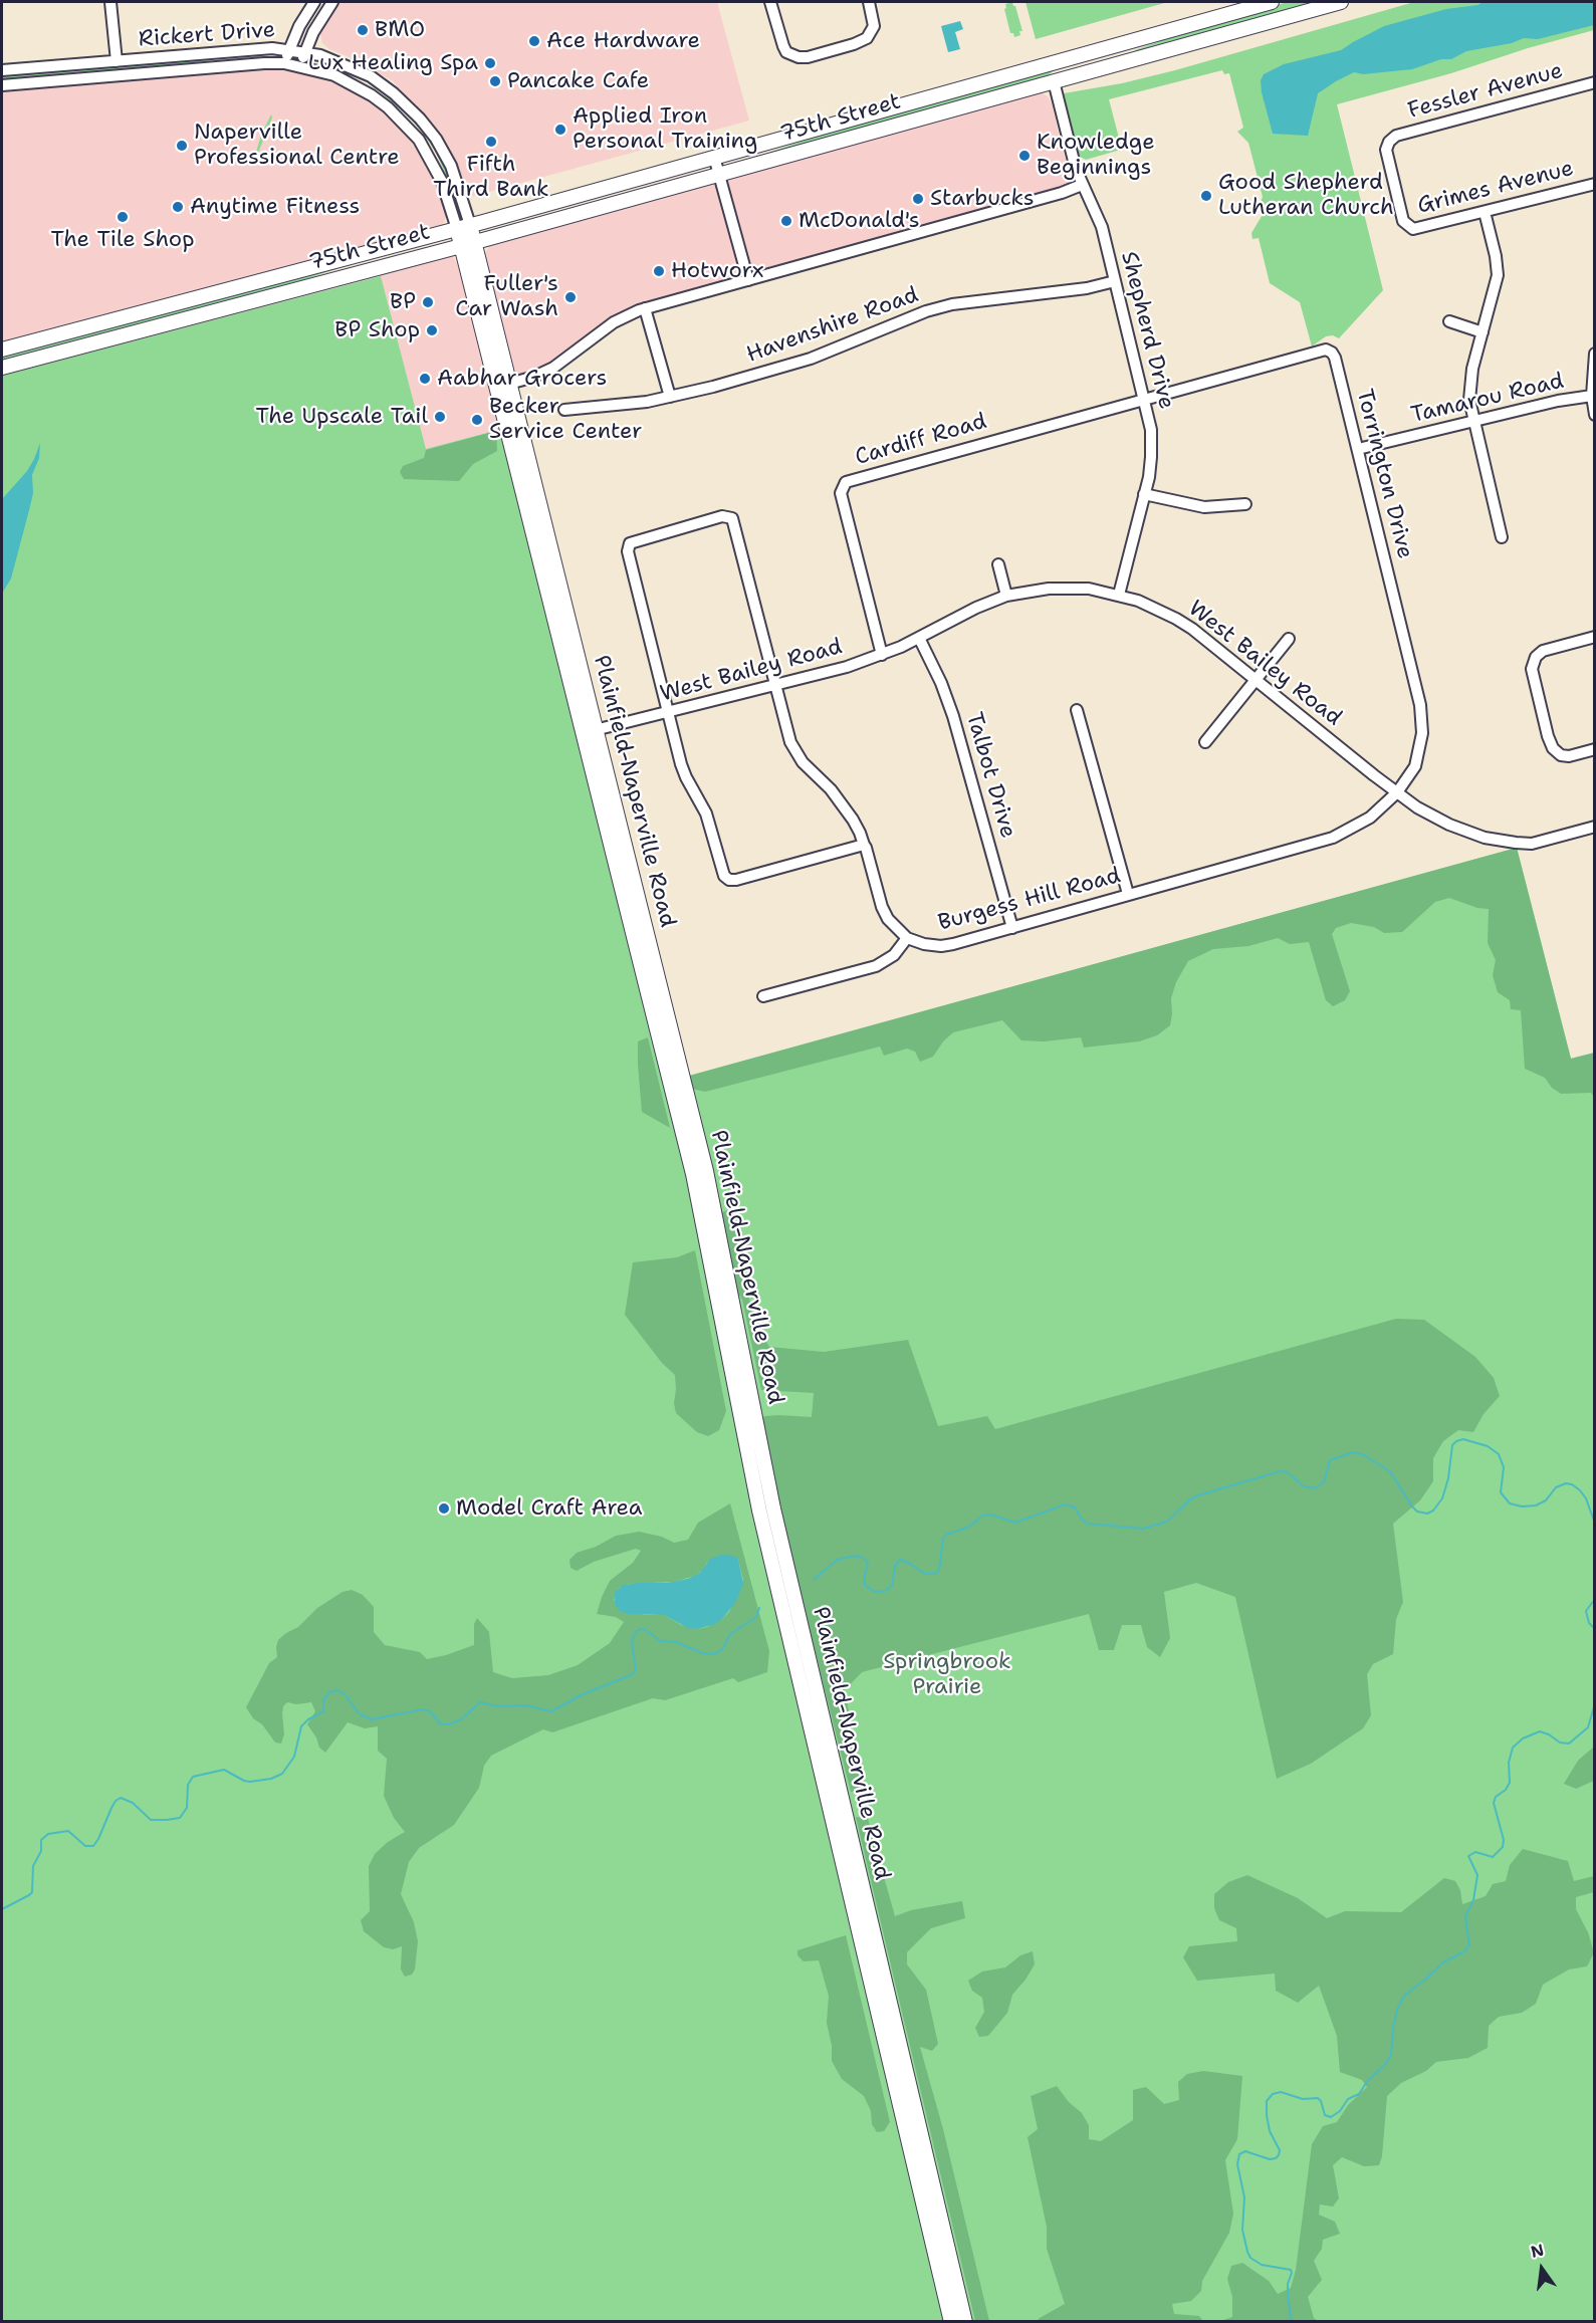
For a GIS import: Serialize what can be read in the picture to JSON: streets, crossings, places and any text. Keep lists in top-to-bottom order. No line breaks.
{"streets":{"main road":["75th Street","Plainfield-Naperville Road"],"street":["Rickert Drive","Fessler Avenue","Grimes Avenue","Havenshire Road","Shepherd Drive","Tamarou Road","Cardiff Road","Torrington Drive","West Bailey Road","Talbot Drive","Burgess Hill Road"]},"crossings":[["Rickert Drive","75th Street"],["Rickert Drive","Plainfield-Naperville Road"],["Fessler Avenue","Grimes Avenue"],["75th Street","Shepherd Drive"],["75th Street","Plainfield-Naperville Road"],["Havenshire Road","Shepherd Drive"],["Shepherd Drive","Cardiff Road"],["Shepherd Drive","Torrington Drive"],["Shepherd Drive","West Bailey Road"],["Tamarou Road","Torrington Drive"],["Cardiff Road","Torrington Drive"],["Cardiff Road","West Bailey Road"],["Torrington Drive","West Bailey Road"],["Torrington Drive","Burgess Hill Road"],["West Bailey Road","Talbot Drive"],["West Bailey Road","Plainfield-Naperville Road"],["West Bailey Road","Burgess Hill Road"],["Talbot Drive","Burgess Hill Road"]],"parks":["Springbrook Prairie"],"places":["BMO","Ace Hardware","Lux Healing Spa","Pancake Cafe","Applied Iron Personal Training","Fifth Third Bank","Naperville Professional Centre","Knowledge Beginnings","Good Shepherd Lutheran Church","Starbucks","Anytime Fitness","The Tile Shop","McDonald's","Hotworx","Fuller's Car Wash","BP","BP Shop","Aabhar Grocers","The Upscale Tail","Becker Service Center","Model Craft Area"],"north":"top"}
